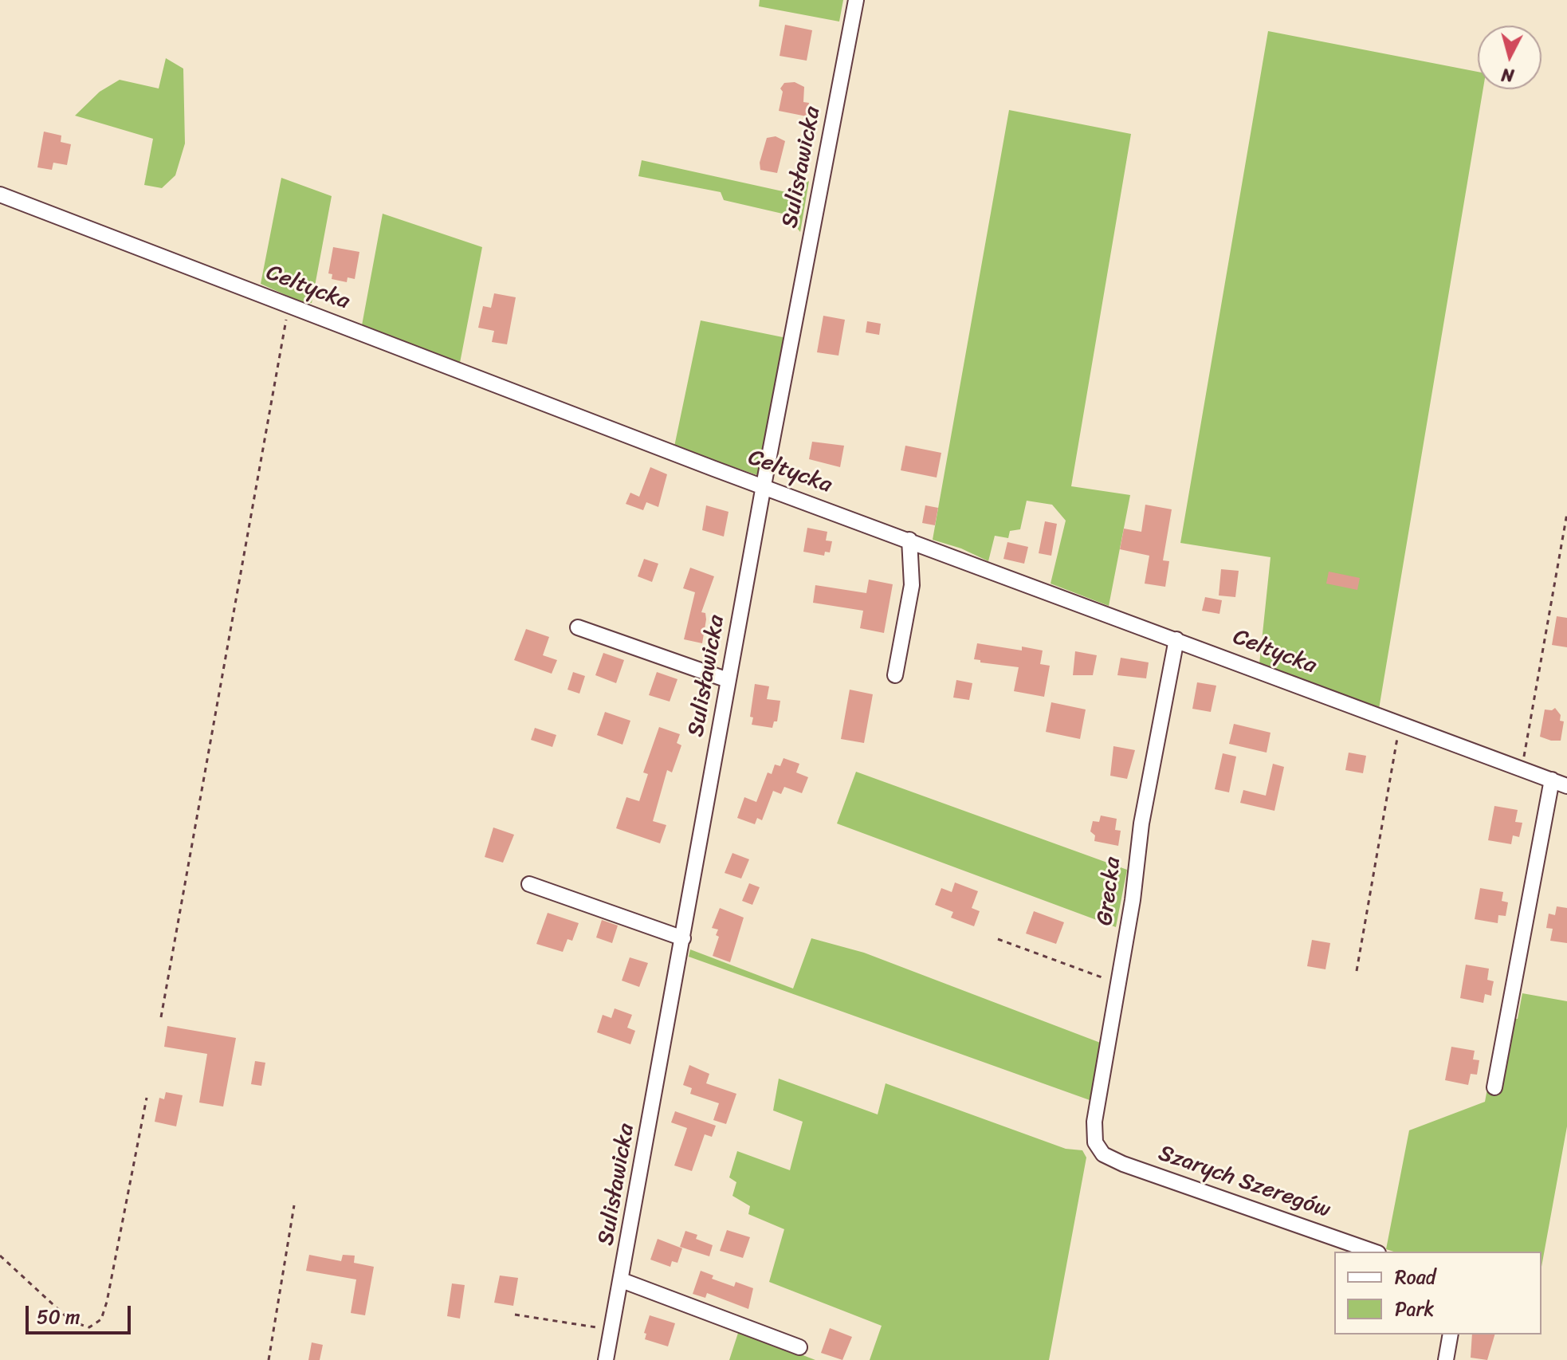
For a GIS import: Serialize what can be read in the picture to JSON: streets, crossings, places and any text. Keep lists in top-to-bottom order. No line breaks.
{"streets":{"street":["Sulisławicka","Celtycka","Grecka","Szarych Szeregów"]},"crossings":[["Sulisławicka","Celtycka"],["Celtycka","Grecka"],["Grecka","Szarych Szeregów"]],"legend":["Road","Park"],"scale_bar":"50 m","north":"bottom"}
